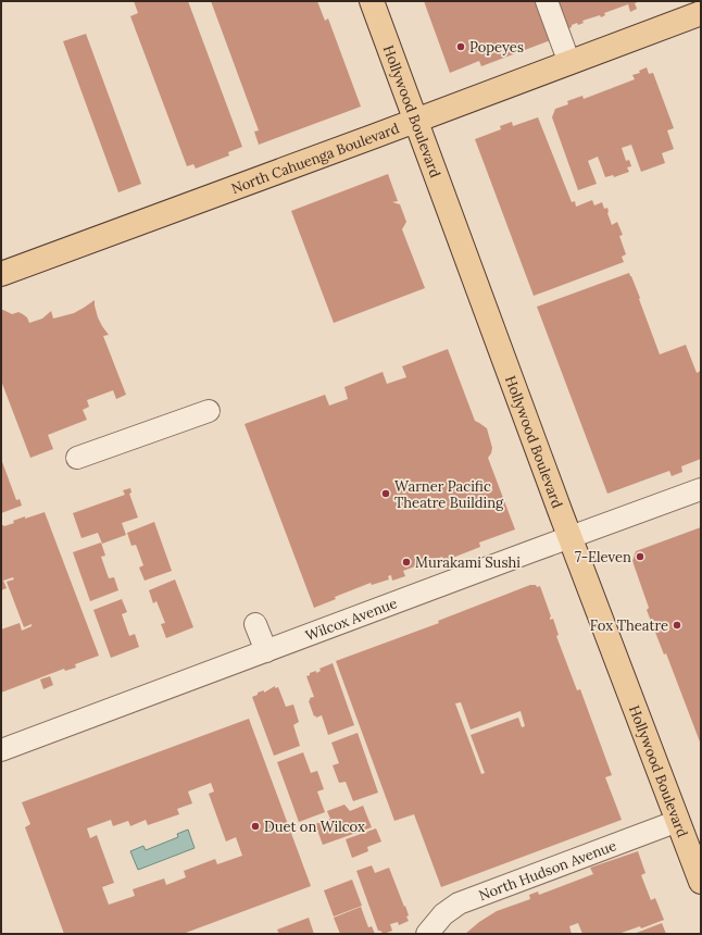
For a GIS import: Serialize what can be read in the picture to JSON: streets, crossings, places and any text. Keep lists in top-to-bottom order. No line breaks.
{"streets":{"main road":["Hollywood Boulevard","North Cahuenga Boulevard"],"street":["Wilcox Avenue","North Hudson Avenue"]},"crossings":[["Hollywood Boulevard","North Cahuenga Boulevard"],["Hollywood Boulevard","Wilcox Avenue"],["Hollywood Boulevard","North Hudson Avenue"]],"places":["Popeyes","Warner Pacific Theatre Building","7-Eleven","Murakami Sushi","Fox Theatre","Duet on Wilcox"]}
